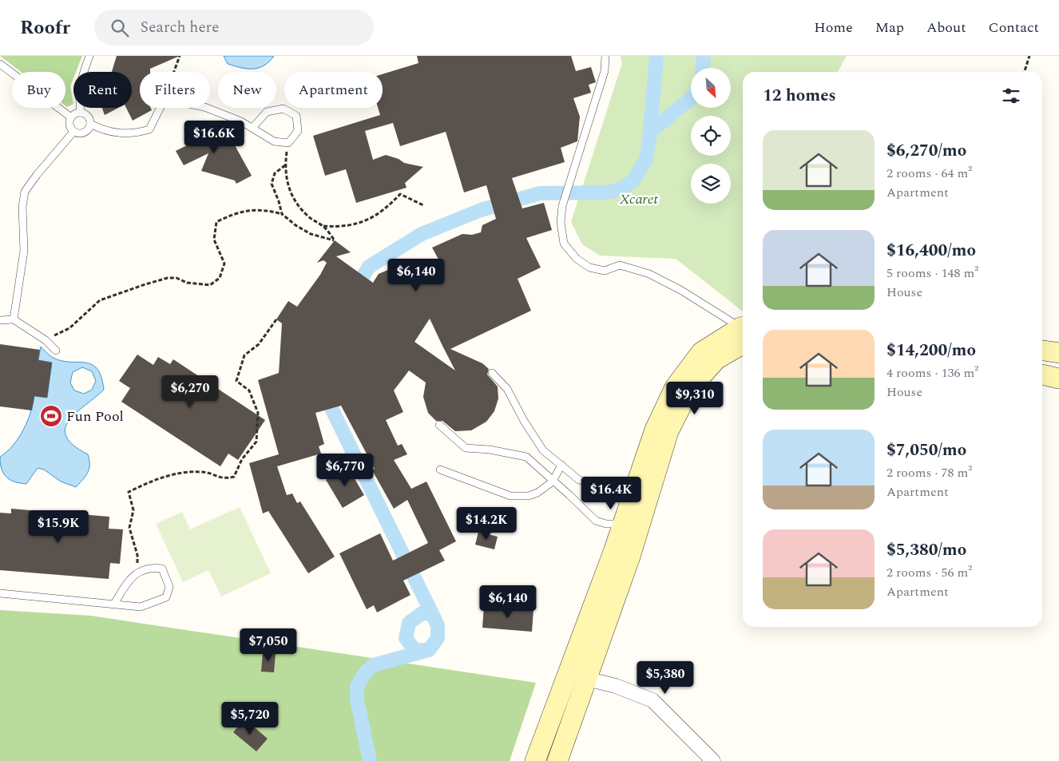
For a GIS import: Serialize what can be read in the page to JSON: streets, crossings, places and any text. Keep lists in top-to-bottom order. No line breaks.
{"parks":["Xcaret"],"places":{"sports":["Fun Pool"]},"north":"bottom right","page":{"header":"Roofr","search":"Search here","nav":["Home","Map","About","Contact"],"chip":["Buy","Rent","Filters","New","Apartment"],"heading":"12 homes","list":[{"name":"$6,270/mo","note":"2 rooms · 64 m² · Apartment"},{"name":"$16,400/mo","note":"5 rooms · 148 m² · House"},{"name":"$14,200/mo","note":"4 rooms · 136 m² · House"},{"name":"$7,050/mo","note":"2 rooms · 78 m² · Apartment"},{"name":"$5,380/mo","note":"2 rooms · 56 m² · Apartment"}],"price":["$16.6K","$6,140","$6,270","$9,310","$6,770","$16.4K","$14.2K","$15.9K","$6,140","$7,050","$5,380","$5,720"]}}
